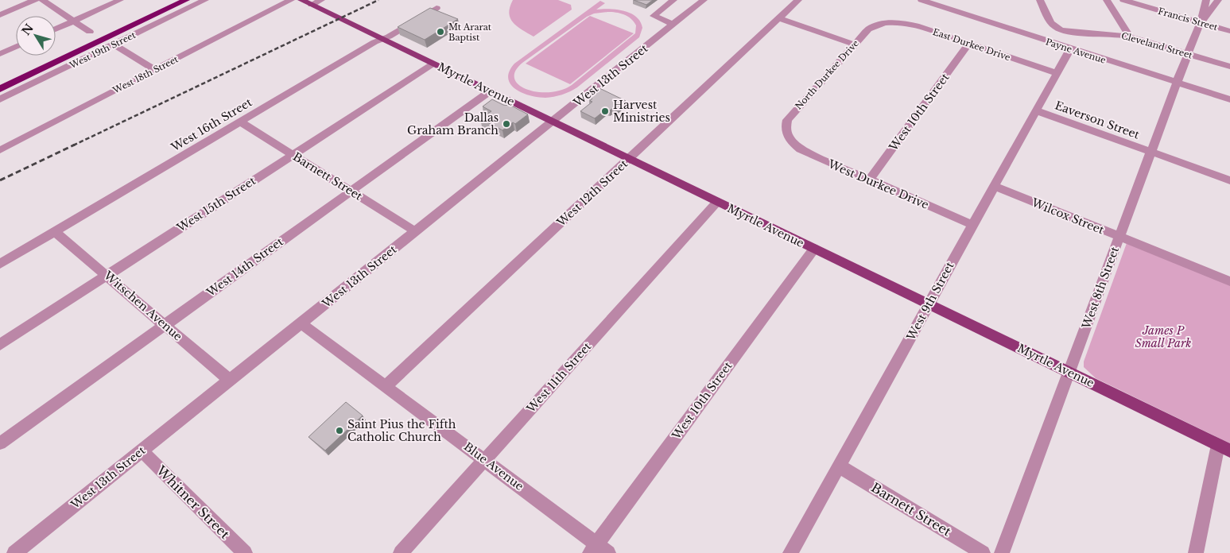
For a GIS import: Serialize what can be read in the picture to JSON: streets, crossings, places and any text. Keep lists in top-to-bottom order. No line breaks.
{"streets":{"main road":["Myrtle Avenue"],"street":["Francis Street","East Durkee Drive","Cleveland Street","West 19th Street","Payne Avenue","West 18th Street","North Durkee Drive","West 13th Street","West 10th Street","Eaverson Street","West 16th Street","Barnett Street","West Durkee Drive","West 12th Street","West 15th Street","Wilcox Street","West 14th Street","West 8th Street","West 9th Street","Witschen Avenue","West 11th Street","Blue Avenue","Whitner Street"]},"crossings":[["Francis Street","West 8th Street"],["East Durkee Drive","North Durkee Drive"],["East Durkee Drive","West 10th Street"],["East Durkee Drive","West 9th Street"],["Cleveland Street","West 8th Street"],["Payne Avenue","West 8th Street"],["Payne Avenue","West 9th Street"],["North Durkee Drive","West Durkee Drive"],["West 13th Street","Myrtle Avenue"],["West 13th Street","Barnett Street"],["West 13th Street","Witschen Avenue"],["West 13th Street","Blue Avenue"],["West 13th Street","Whitner Street"],["Myrtle Avenue","West 10th Street"],["Myrtle Avenue","West 16th Street"],["Myrtle Avenue","West 12th Street"],["Myrtle Avenue","West 15th Street"],["Myrtle Avenue","West 14th Street"],["Myrtle Avenue","West 8th Street"],["Myrtle Avenue","West 9th Street"],["Myrtle Avenue","West 11th Street"],["West 10th Street","West Durkee Drive"],["West 10th Street","Blue Avenue"],["Eaverson Street","West 8th Street"],["Eaverson Street","West 9th Street"],["West 16th Street","Barnett Street"],["West 16th Street","Witschen Avenue"],["Barnett Street","West 15th Street"],["Barnett Street","West 14th Street"],["Barnett Street","West 9th Street"],["West Durkee Drive","West 9th Street"],["West 12th Street","Blue Avenue"],["West 15th Street","Witschen Avenue"],["Wilcox Street","West 8th Street"],["Wilcox Street","West 9th Street"],["West 14th Street","Witschen Avenue"],["West 11th Street","Blue Avenue"]],"parks":["James P Small Park"],"places":["Mt Ararat Baptist","Harvest Ministries","Dallas Graham Branch","Saint Pius the Fifth Catholic Church"],"north":"top left"}
